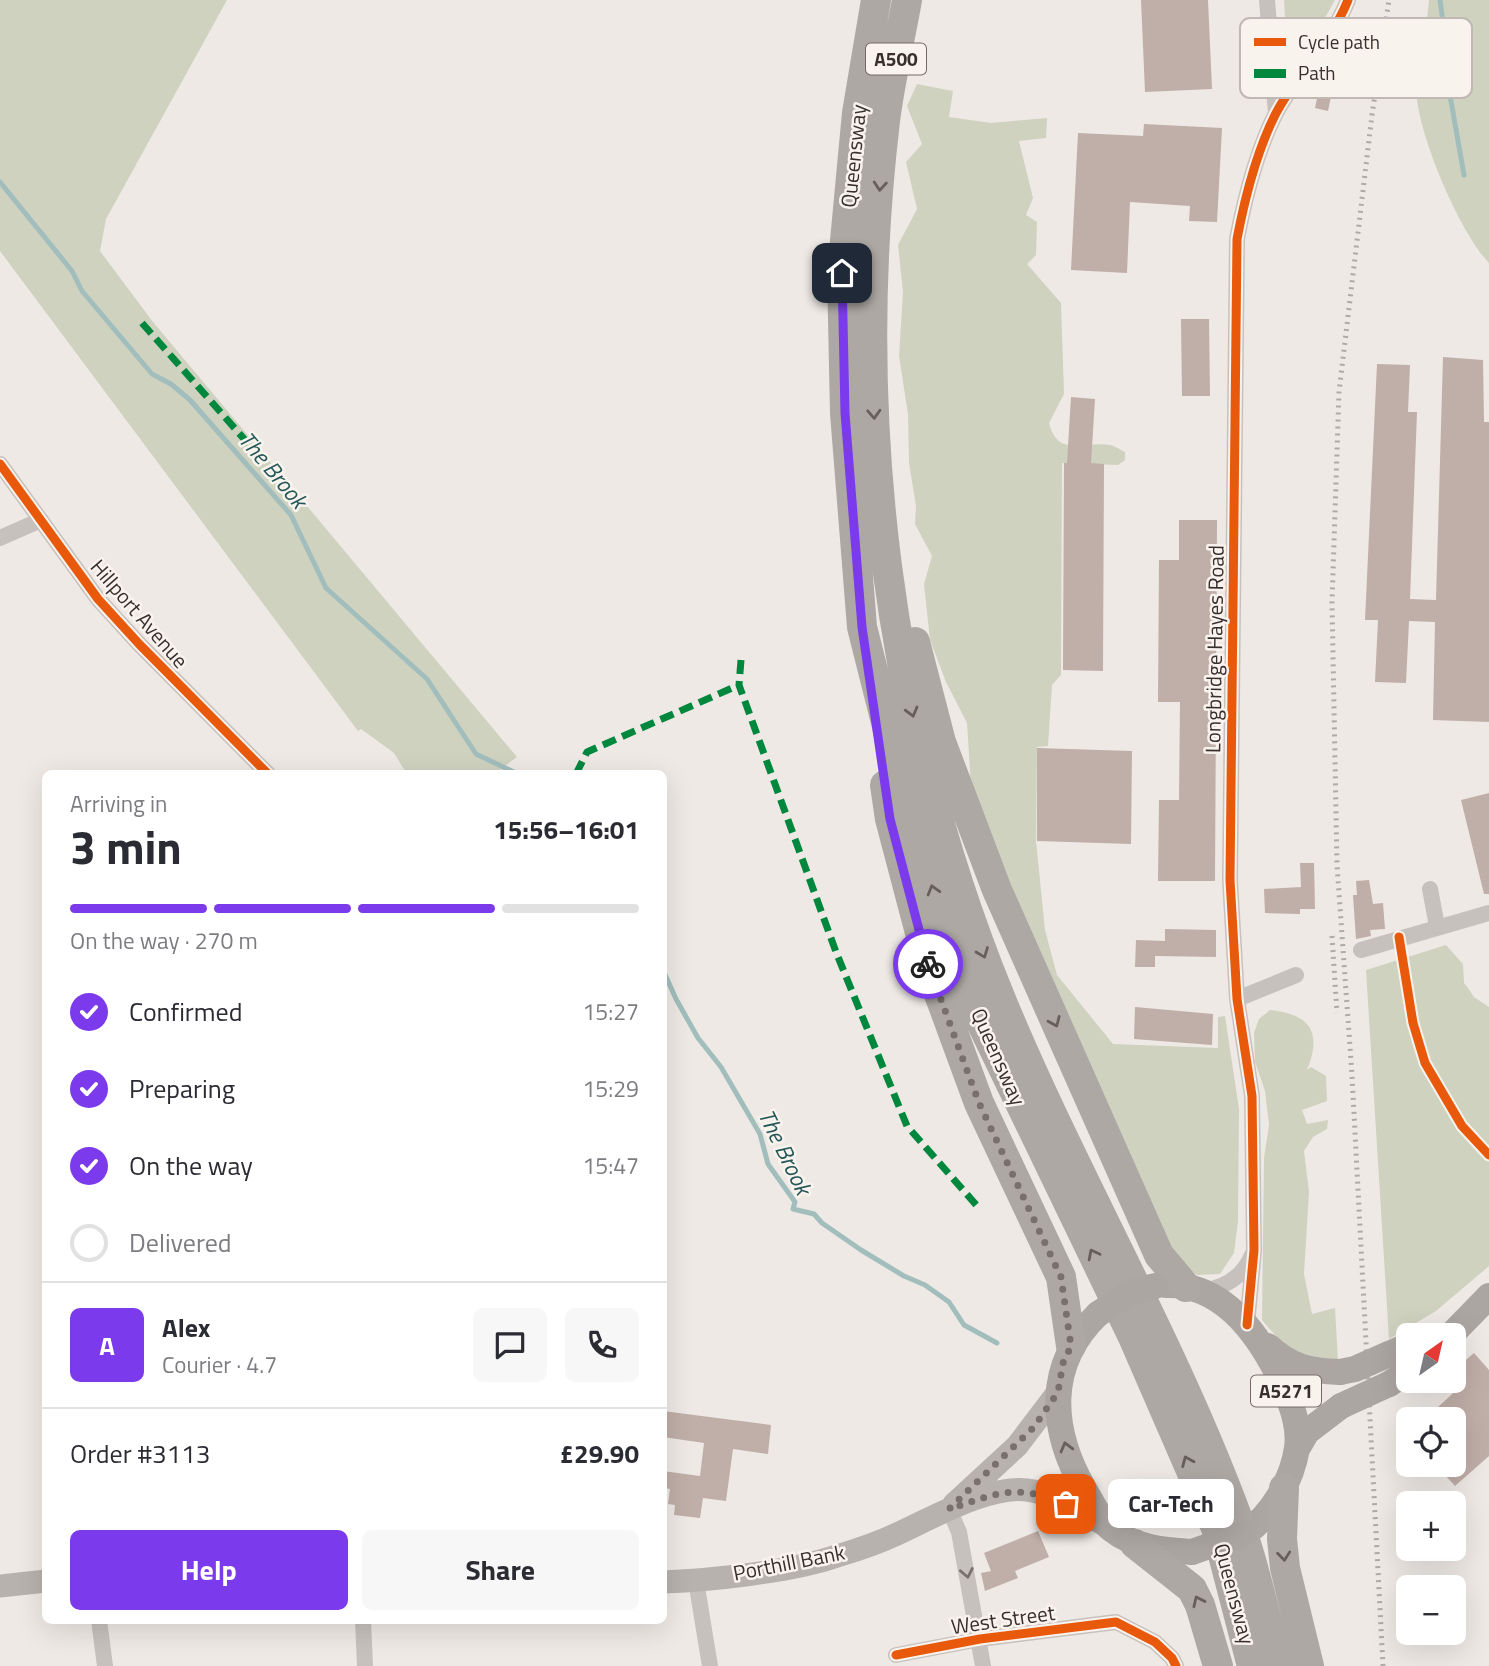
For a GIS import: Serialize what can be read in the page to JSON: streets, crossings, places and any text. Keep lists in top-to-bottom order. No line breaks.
{"streets":{"highway":["A500","Queensway"],"main road":["A5271","Porthill Bank"],"street":["Hillport Avenue","Longbridge Hayes Road","West Street"]},"crossings":[["Longbridge Hayes Road","A5271"],["A5271","Porthill Bank"]],"water":["The Brook"],"places":["Car-Tech"],"legend":["Cycle path","Path"],"north":"top right","page":{"heading":["3 min","Arriving in","15:56–16:01"],"panel":["Alex","Courier · 4.7","Order #3113","£29.90"],"bar":"On the way · 270 m","list":[["Confirmed","15:27"],["Preparing","15:29"],["On the way","15:47"],"Delivered"],"round":"A","map_buttons":["+","−"],"bubble":"Car-Tech","buttons":["Help","Share"]}}
